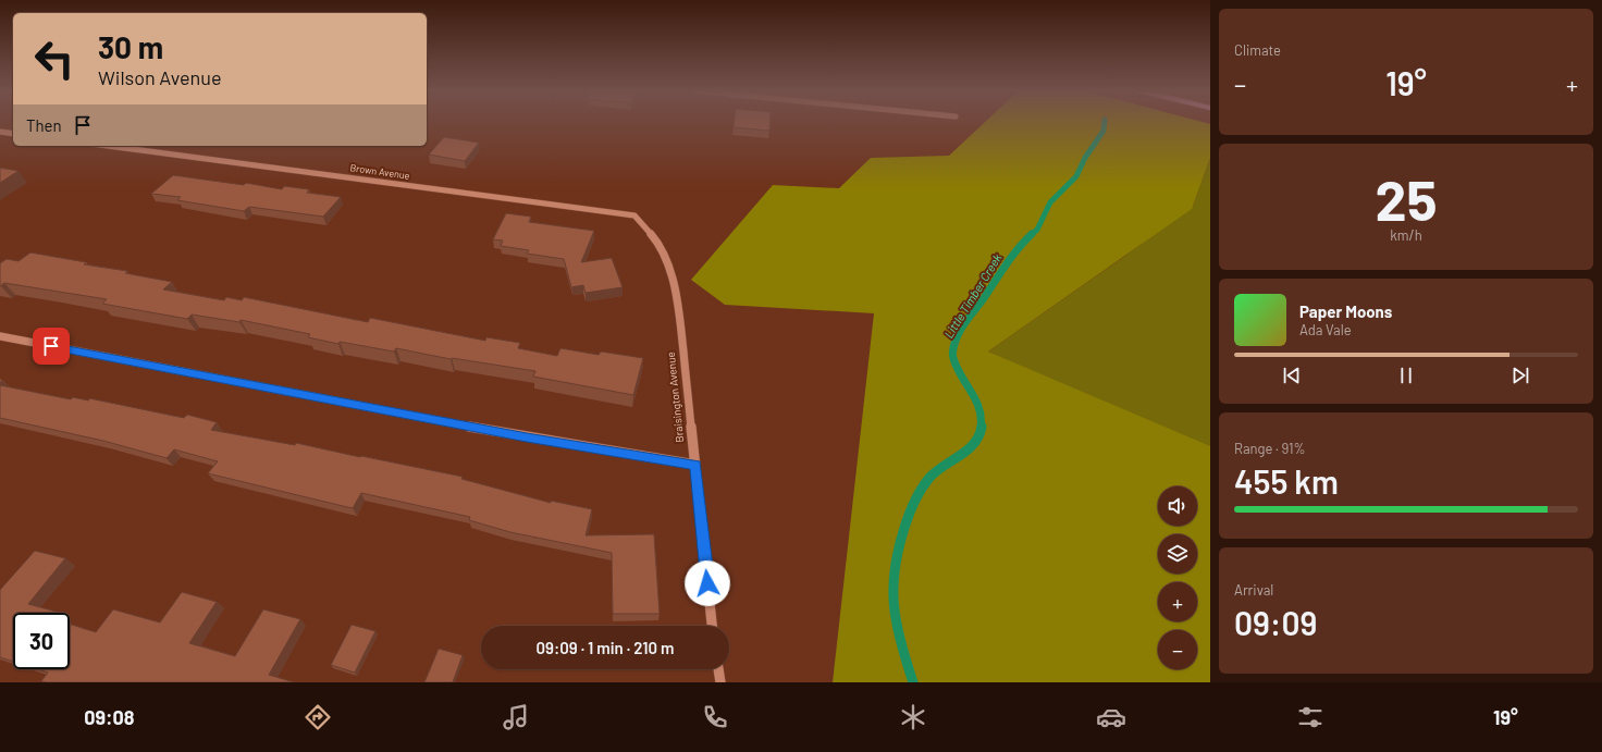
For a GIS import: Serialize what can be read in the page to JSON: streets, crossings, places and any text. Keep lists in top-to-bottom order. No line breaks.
{"streets":{"street":["Brown Avenue","Braisington Avenue"]},"crossings":[["Brown Avenue","Braisington Avenue"]],"water":["Little Timber Creek"],"page":{"tile":["Climate",["25","km/h"],["Range · 91%","455 km"],["Arrival","09:09"]],"turn":["30 m","Wilson Avenue"],"heat":["−","19°","+"],"then":"Then","song":["Paper Moons","Ada Vale"],"map_buttons":["+","−"],"limit":"30","trip":"09:09 · 1 min · 210 m","tabs":["09:08","19°"]}}
